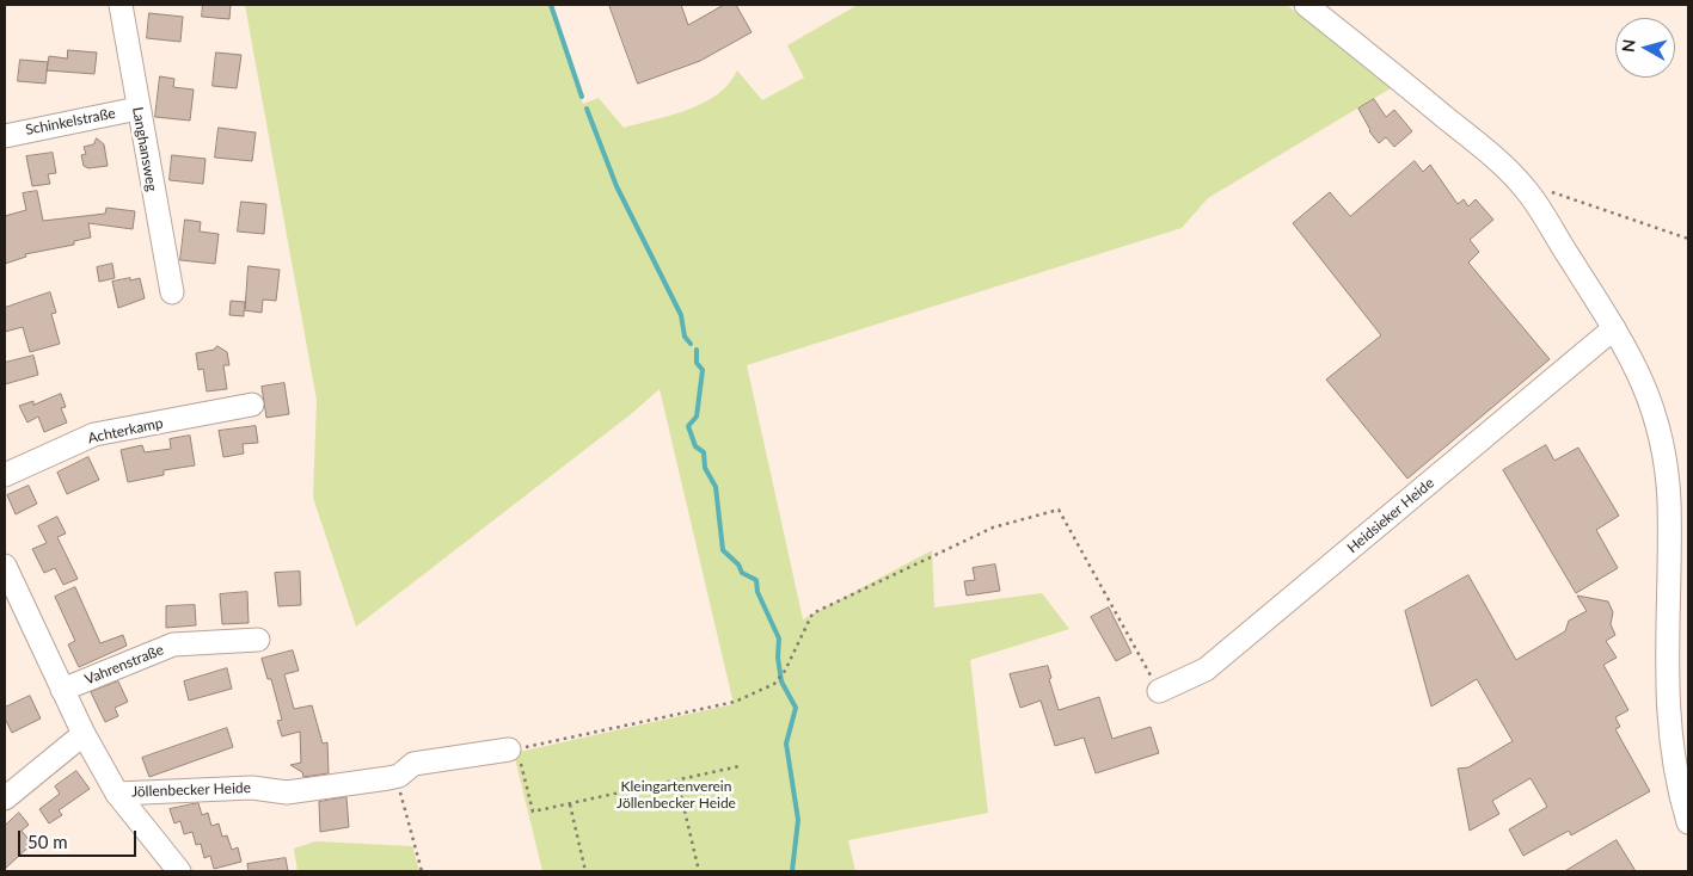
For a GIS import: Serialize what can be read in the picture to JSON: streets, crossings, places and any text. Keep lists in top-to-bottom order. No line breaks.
{"streets":{"street":["Schinkelstraße","Langhansweg","Achterkamp","Heidsieker Heide","Vahrenstraße","Jöllenbecker Heide"]},"crossings":[["Schinkelstraße","Langhansweg"],["Vahrenstraße","Jöllenbecker Heide"]],"parks":["Kleingartenverein Jöllenbecker Heide"],"scale_bar":"50 m","north":"left"}
